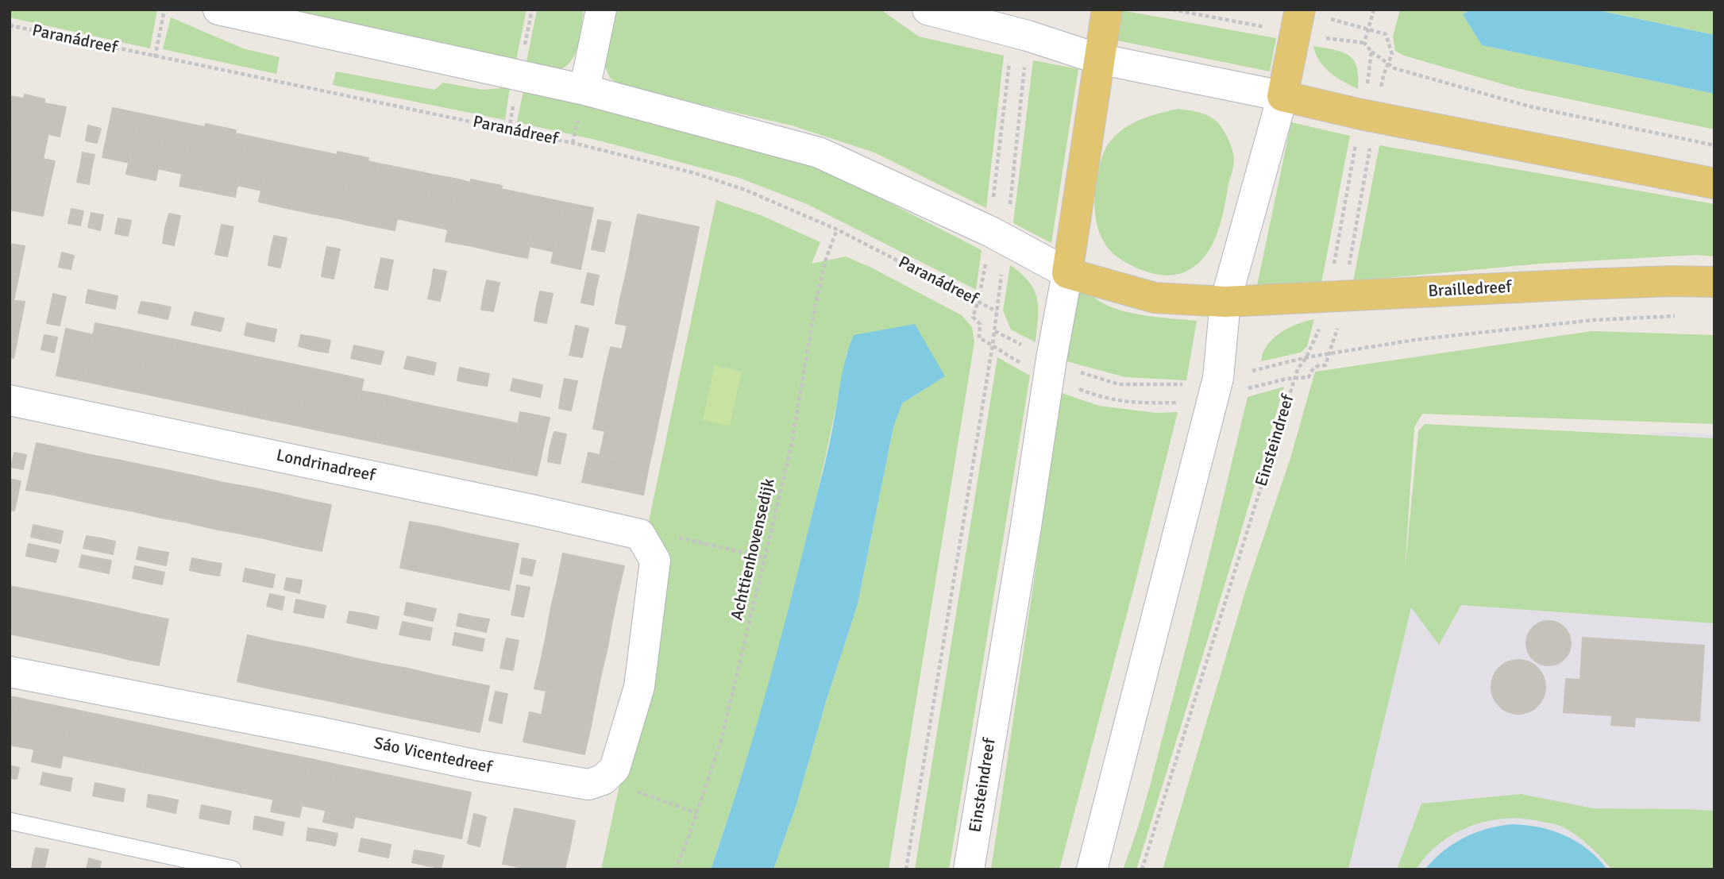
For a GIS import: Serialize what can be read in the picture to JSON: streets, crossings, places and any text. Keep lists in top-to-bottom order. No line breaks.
{"streets":{"main road":["Brailledreef","Einsteindreef"],"street":["Londrinadreef","Sáo Vicentedreef"],"path":["Paranádreef","Achttienhovensedijk"]},"crossings":[["Paranádreef","Achttienhovensedijk"],["Brailledreef","Einsteindreef"]]}
